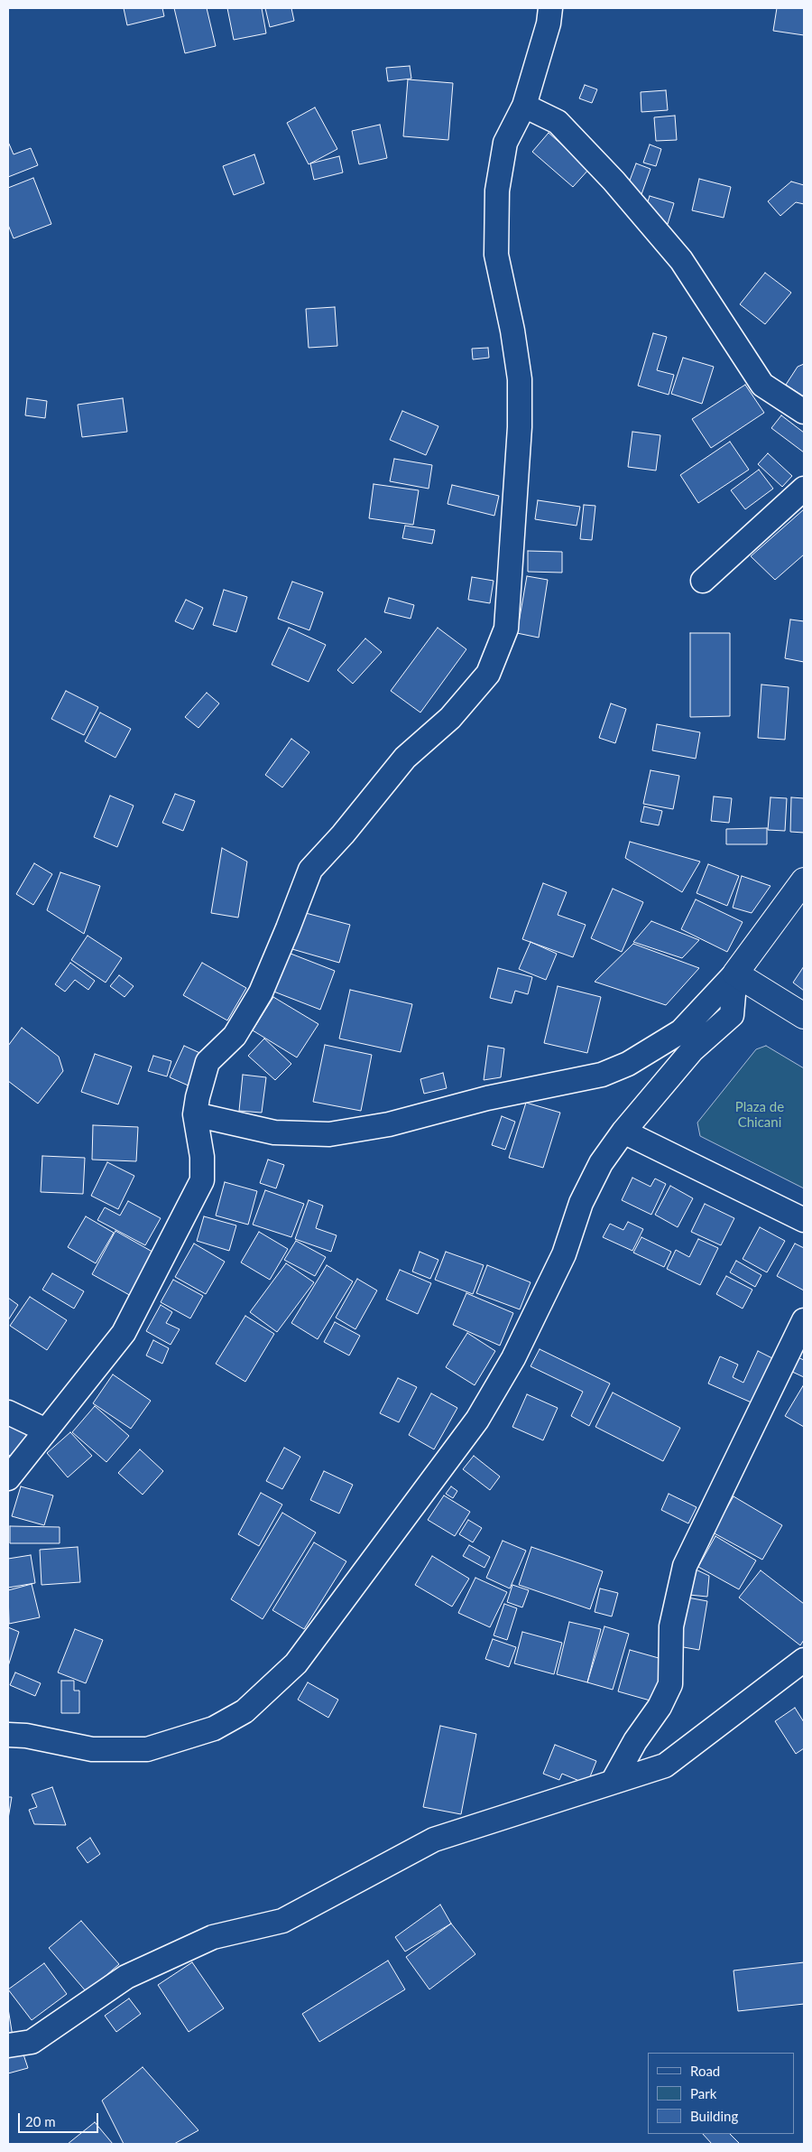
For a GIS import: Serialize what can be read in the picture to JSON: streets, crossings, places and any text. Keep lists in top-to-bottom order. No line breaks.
{"parks":["Plaza de Chicani"],"legend":["Road","Park","Building"],"scale_bar":"20 m"}
